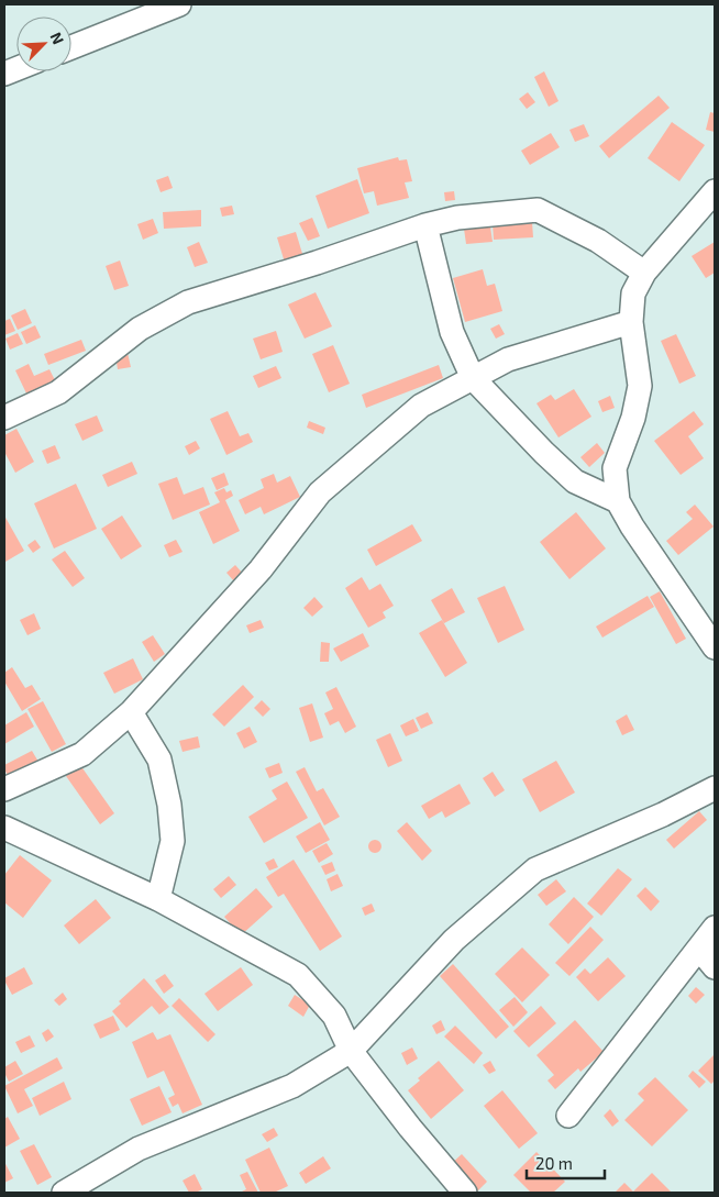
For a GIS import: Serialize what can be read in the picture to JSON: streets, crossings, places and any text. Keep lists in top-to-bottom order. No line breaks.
{"scale_bar":"20 m","north":"top right"}
